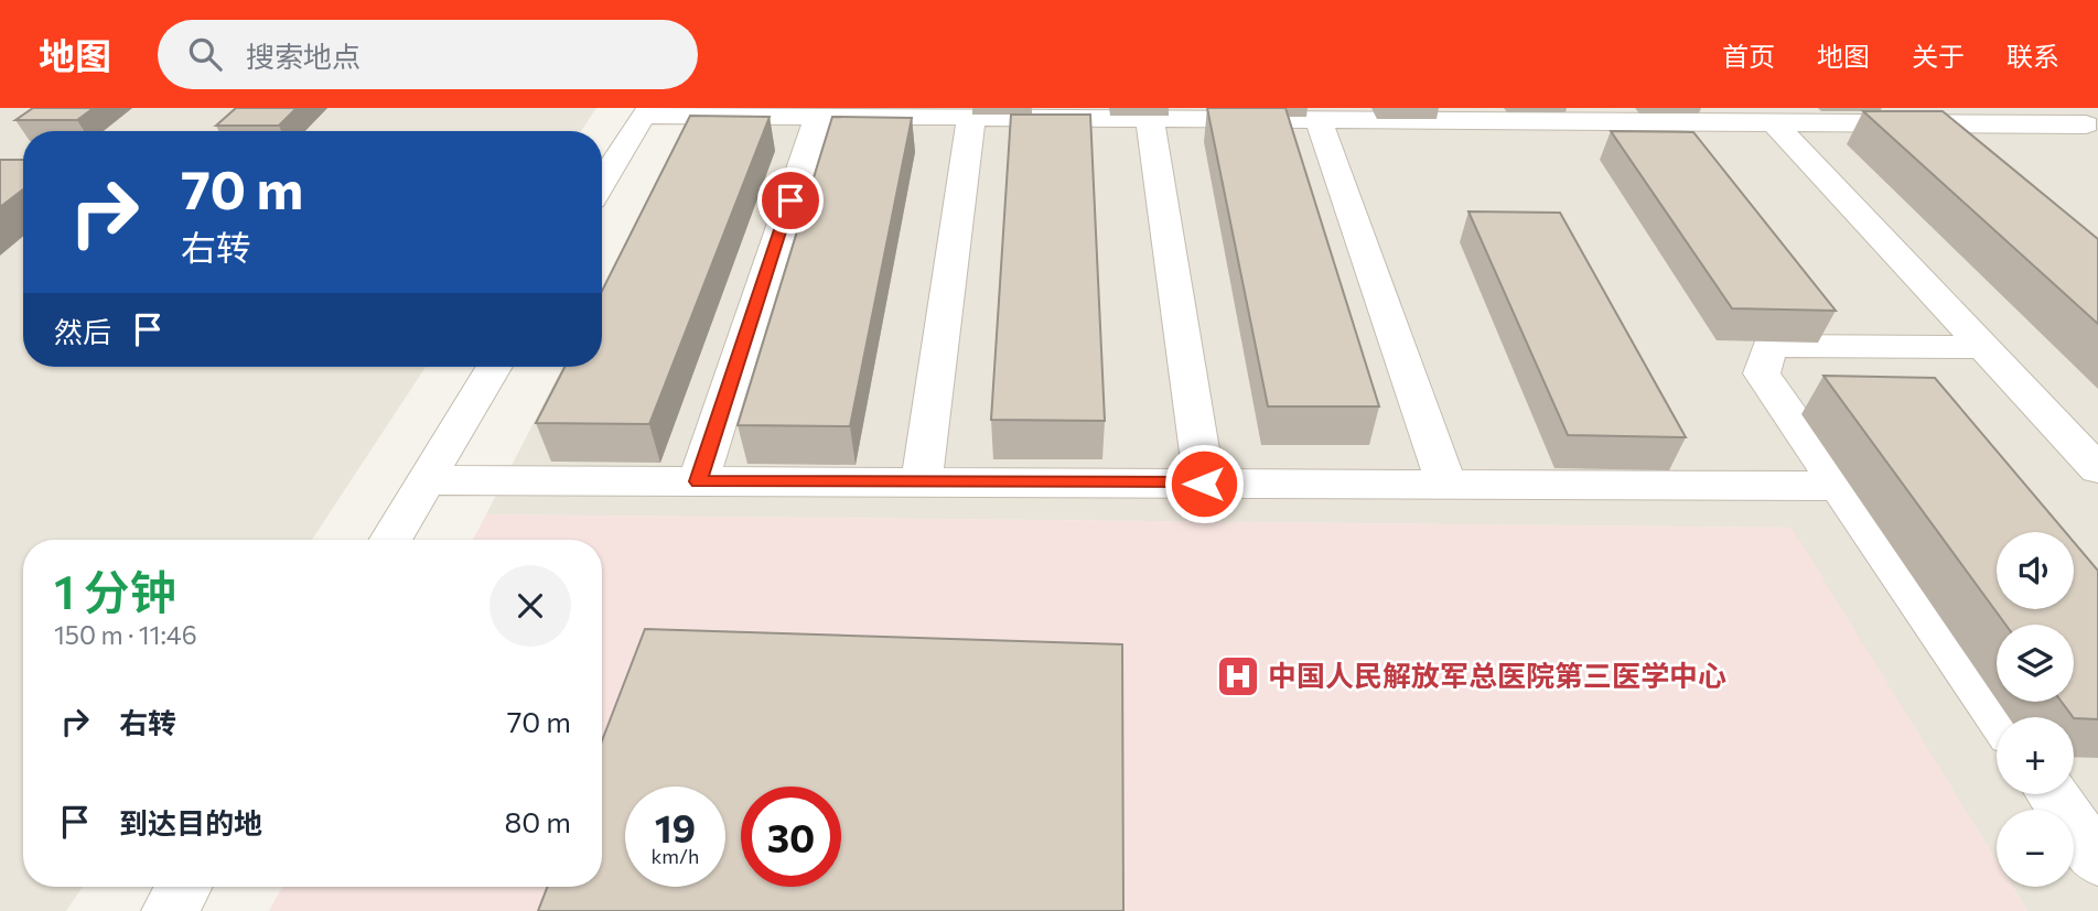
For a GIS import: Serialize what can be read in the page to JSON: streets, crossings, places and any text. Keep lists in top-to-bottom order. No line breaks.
{"places":{"hospital":["中国人民解放军总医院第三医学中心"]},"page":{"header":"地图","search":"搜索地点","nav":["首页","地图","关于","联系"],"turn":["70 m","右转"],"then":"然后","map_buttons":["+","−"],"heading":["1 分钟","150 m · 11:46"],"list":[{"name":"右转","value":"70 m"},{"name":"到达目的地","value":"80 m"}],"speed":"19 km/h","limit":"30"}}
